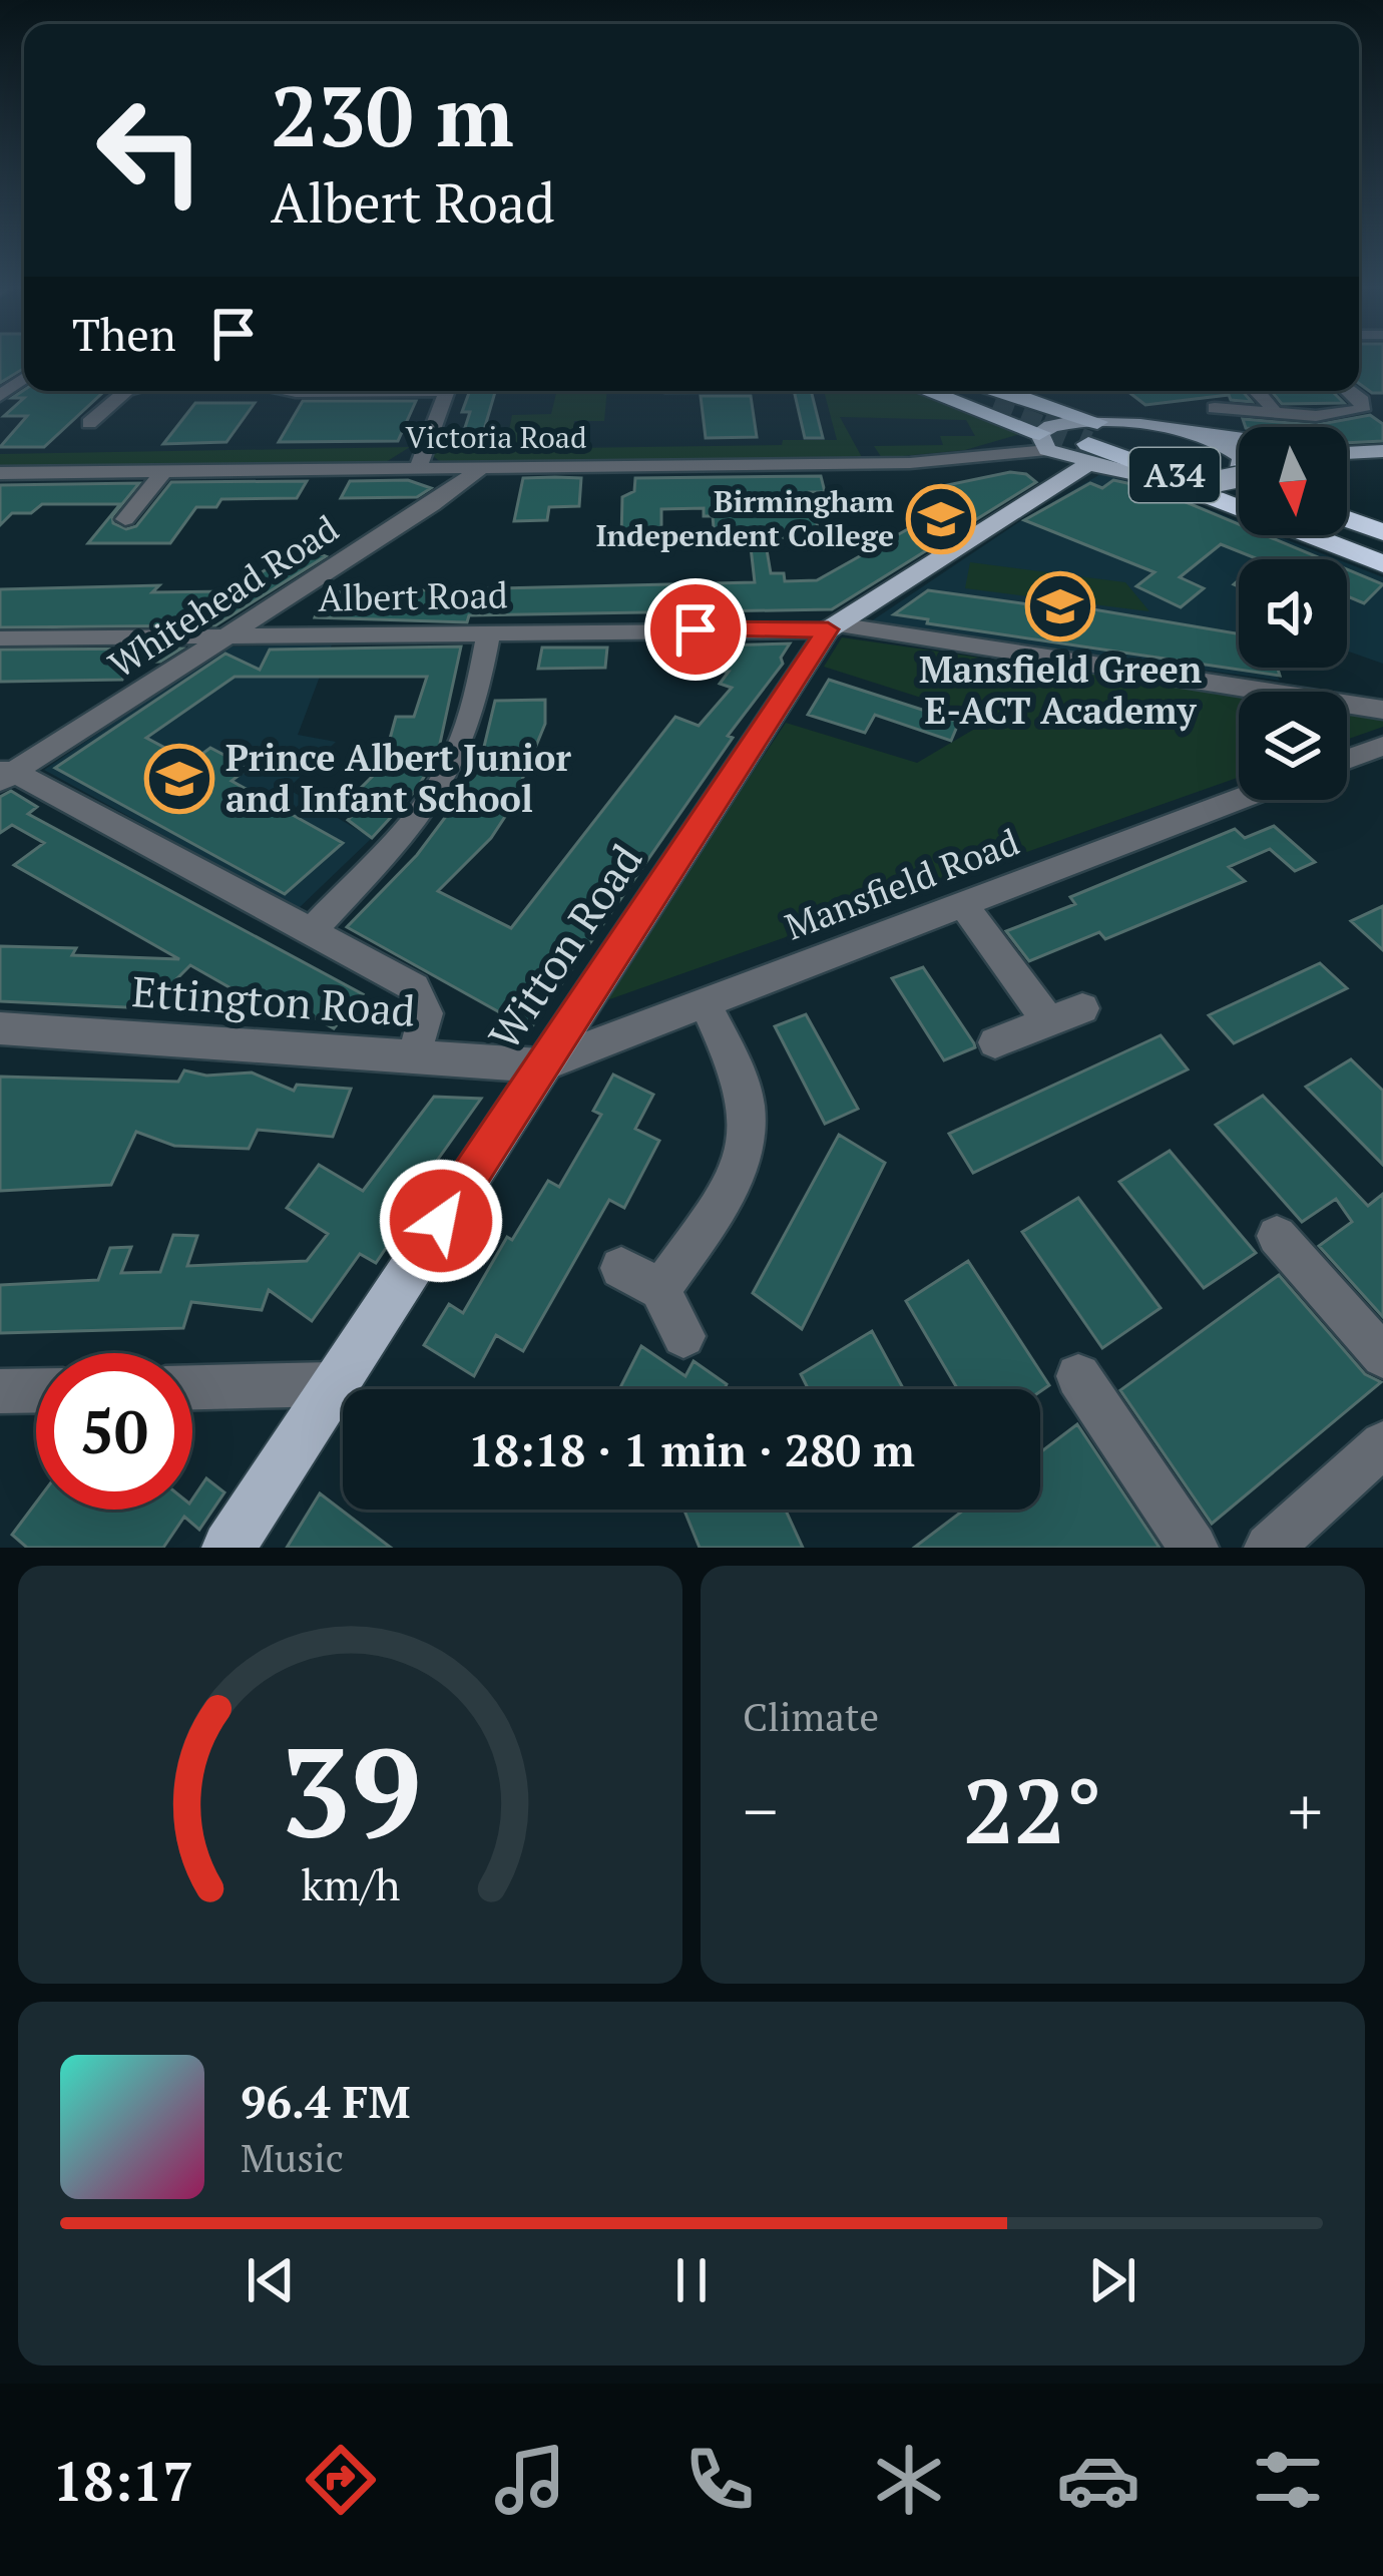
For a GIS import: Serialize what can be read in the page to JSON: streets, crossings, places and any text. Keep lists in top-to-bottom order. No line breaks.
{"streets":{"highway":["A34"],"main road":["Witton Road"],"street":["Victoria Road","Whitehead Road","Albert Road","Mansfield Road","Ettington Road"]},"crossings":[["Victoria Road","Whitehead Road"],["Victoria Road","Witton Road"],["A34","Witton Road"],["Whitehead Road","Albert Road"],["Albert Road","Witton Road"],["Mansfield Road","Witton Road"],["Mansfield Road","Ettington Road"],["Witton Road","Ettington Road"]],"places":{"school or university":["Birmingham Independent College","Mansfield Green E-ACT Academy","Prince Albert Junior and Infant School"]},"north":"bottom","page":{"turn":["230 m","Albert Road"],"then":"Then","limit":"50","trip":"18:18 · 1 min · 280 m","tile":"Climate","heat":["−","22°","+"],"song":["96.4 FM","Music"],"tabs":"18:17","gauge":["39","km/h"]}}
